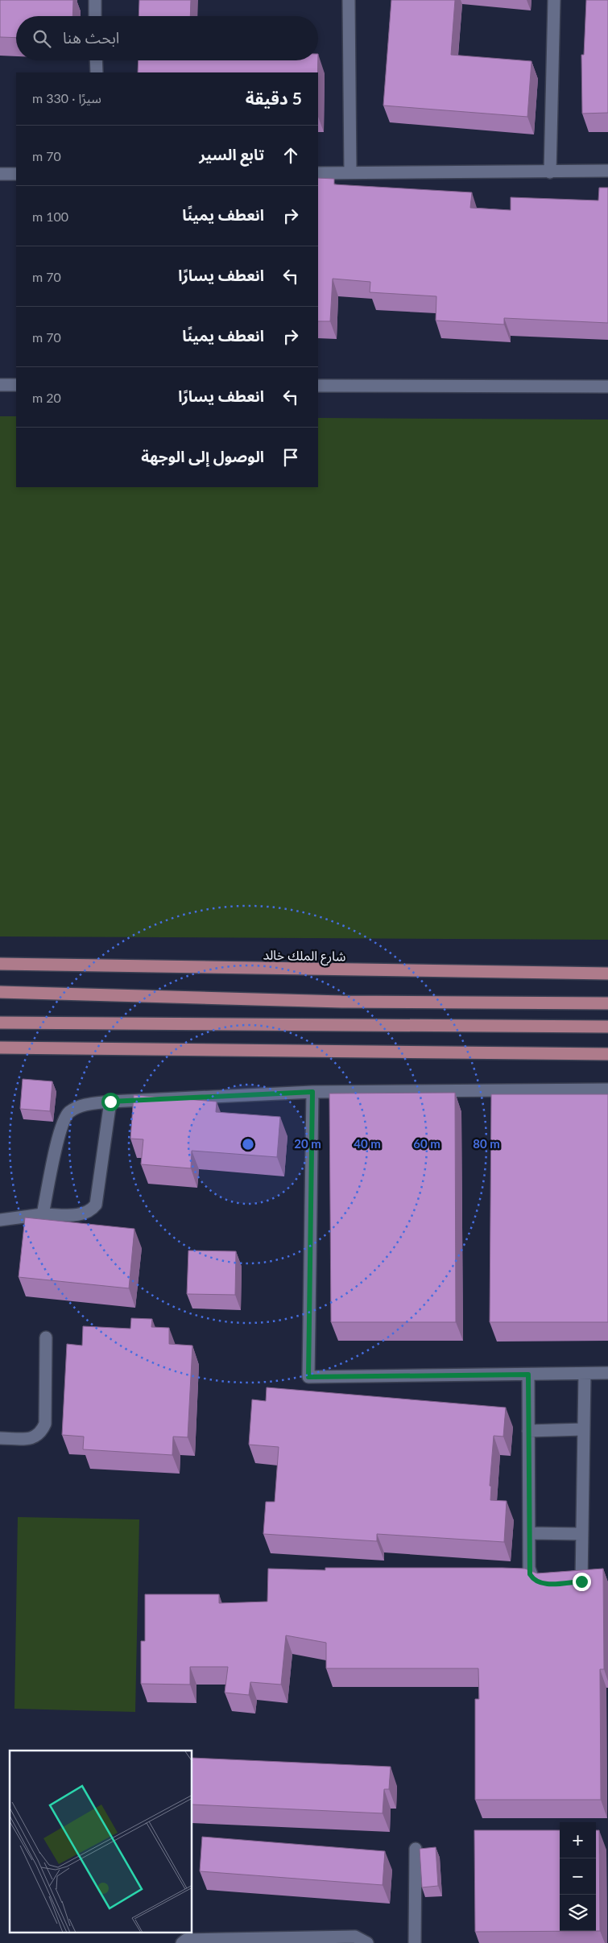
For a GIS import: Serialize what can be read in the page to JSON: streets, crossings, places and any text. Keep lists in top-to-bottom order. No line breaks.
{"streets":{"main road":["شارع الملك خالد"]},"page":{"search":"ابحث هنا","heading":["5 دقيقة","سيرًا · 330 m"],"list":[["تابع السير","70 m"],["انعطف يمينًا","100 m"],["انعطف يسارًا","70 m"],["انعطف يمينًا","70 m"],["انعطف يسارًا","20 m"],"الوصول إلى الوجهة"],"map_buttons":["+","−"]},"rings":["20 m","40 m","60 m","80 m"]}
